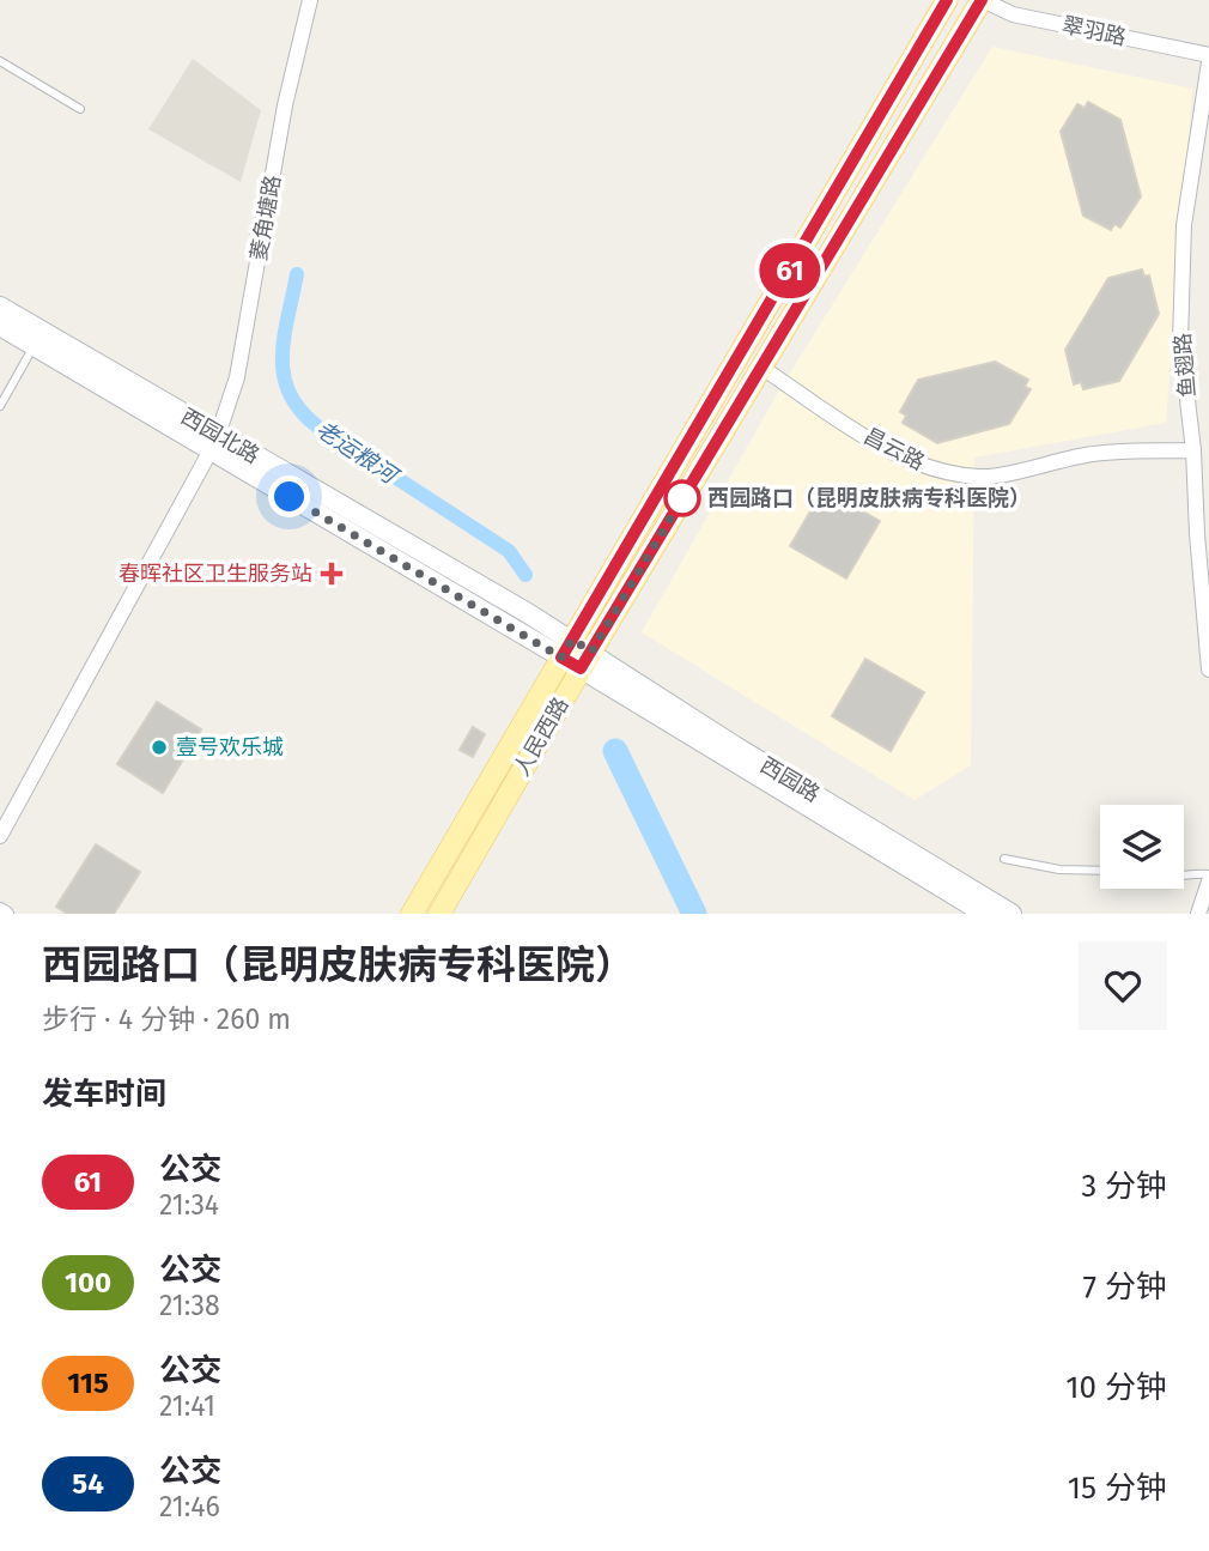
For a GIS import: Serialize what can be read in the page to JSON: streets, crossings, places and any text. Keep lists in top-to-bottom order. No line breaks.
{"streets":{"main road":["西园北路","人民西路","西园路"],"street":["翠羽路","菱角塘路","鱼翅路","昌云路"]},"crossings":[["翠羽路","人民西路"],["菱角塘路","西园北路"],["鱼翅路","昌云路"],["西园北路","人民西路"],["西园北路","西园路"],["昌云路","人民西路"],["人民西路","西园路"]],"water":["老运粮河"],"places":{"other":["西园路口（昆明皮肤病专科医院）","壹号欢乐城"],"health":["春晖社区卫生服务站"]},"lines":["bus line 61"],"page":{"on_map":"61","heading":[["西园路口（昆明皮肤病专科医院）","步行 · 4 分钟 · 260 m"],"发车时间"],"list":[{"mark":"61","name":"公交","note":"21:34","value":"3 分钟"},{"mark":"100","name":"公交","note":"21:38","value":"7 分钟"},{"mark":"115","name":"公交","note":"21:41","value":"10 分钟"},{"mark":"54","name":"公交","note":"21:46","value":"15 分钟"}]}}
